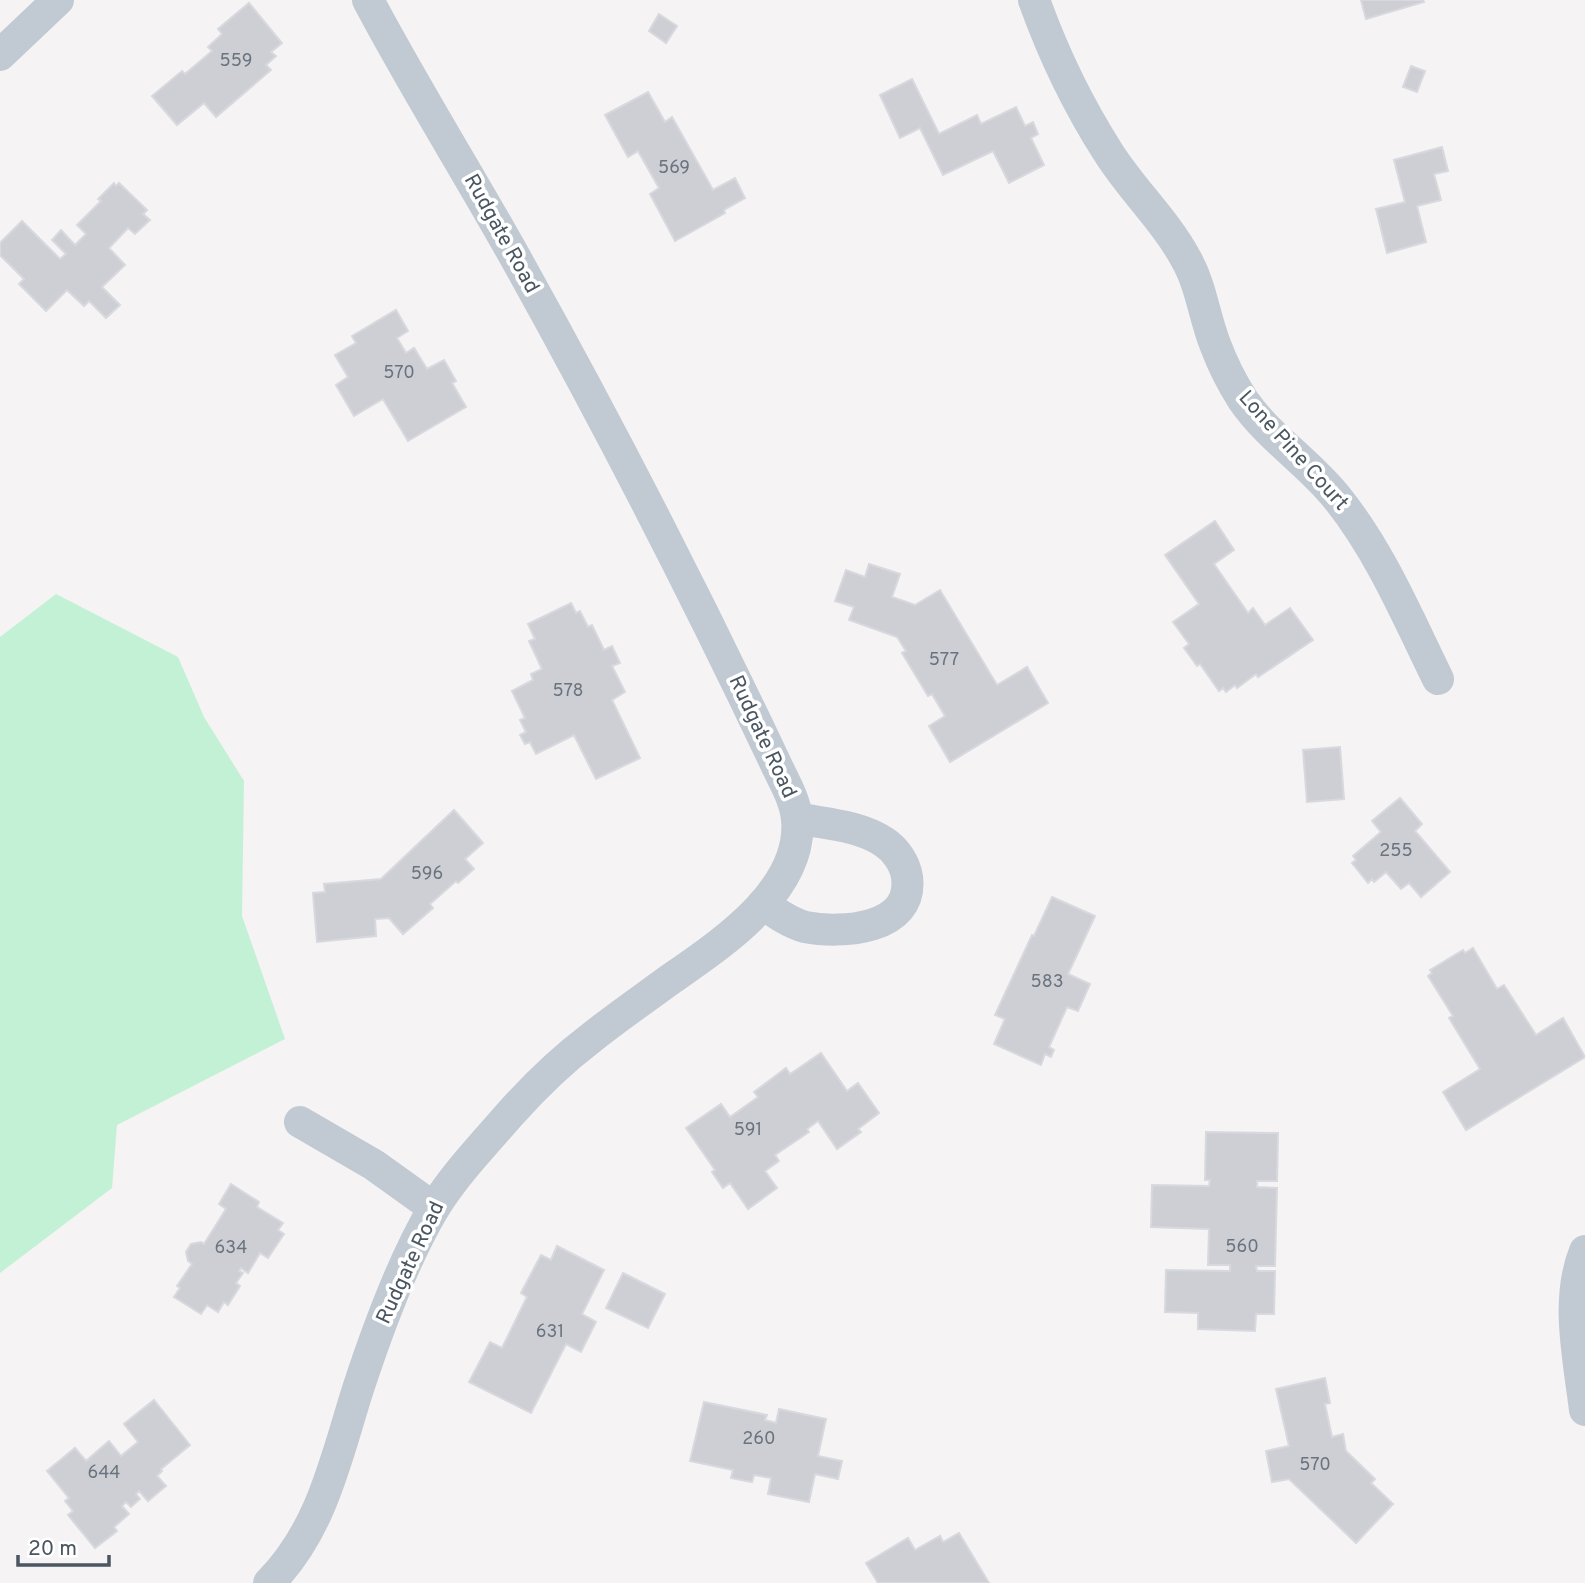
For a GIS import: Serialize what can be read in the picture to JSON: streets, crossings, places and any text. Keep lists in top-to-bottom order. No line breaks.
{"streets":{"street":["Rudgate Road","Lone Pine Court"]},"house_numbers":["559","569","570","577","578","255","596","583","591","560","634","631","260","570","644"],"scale_bar":"20 m"}
